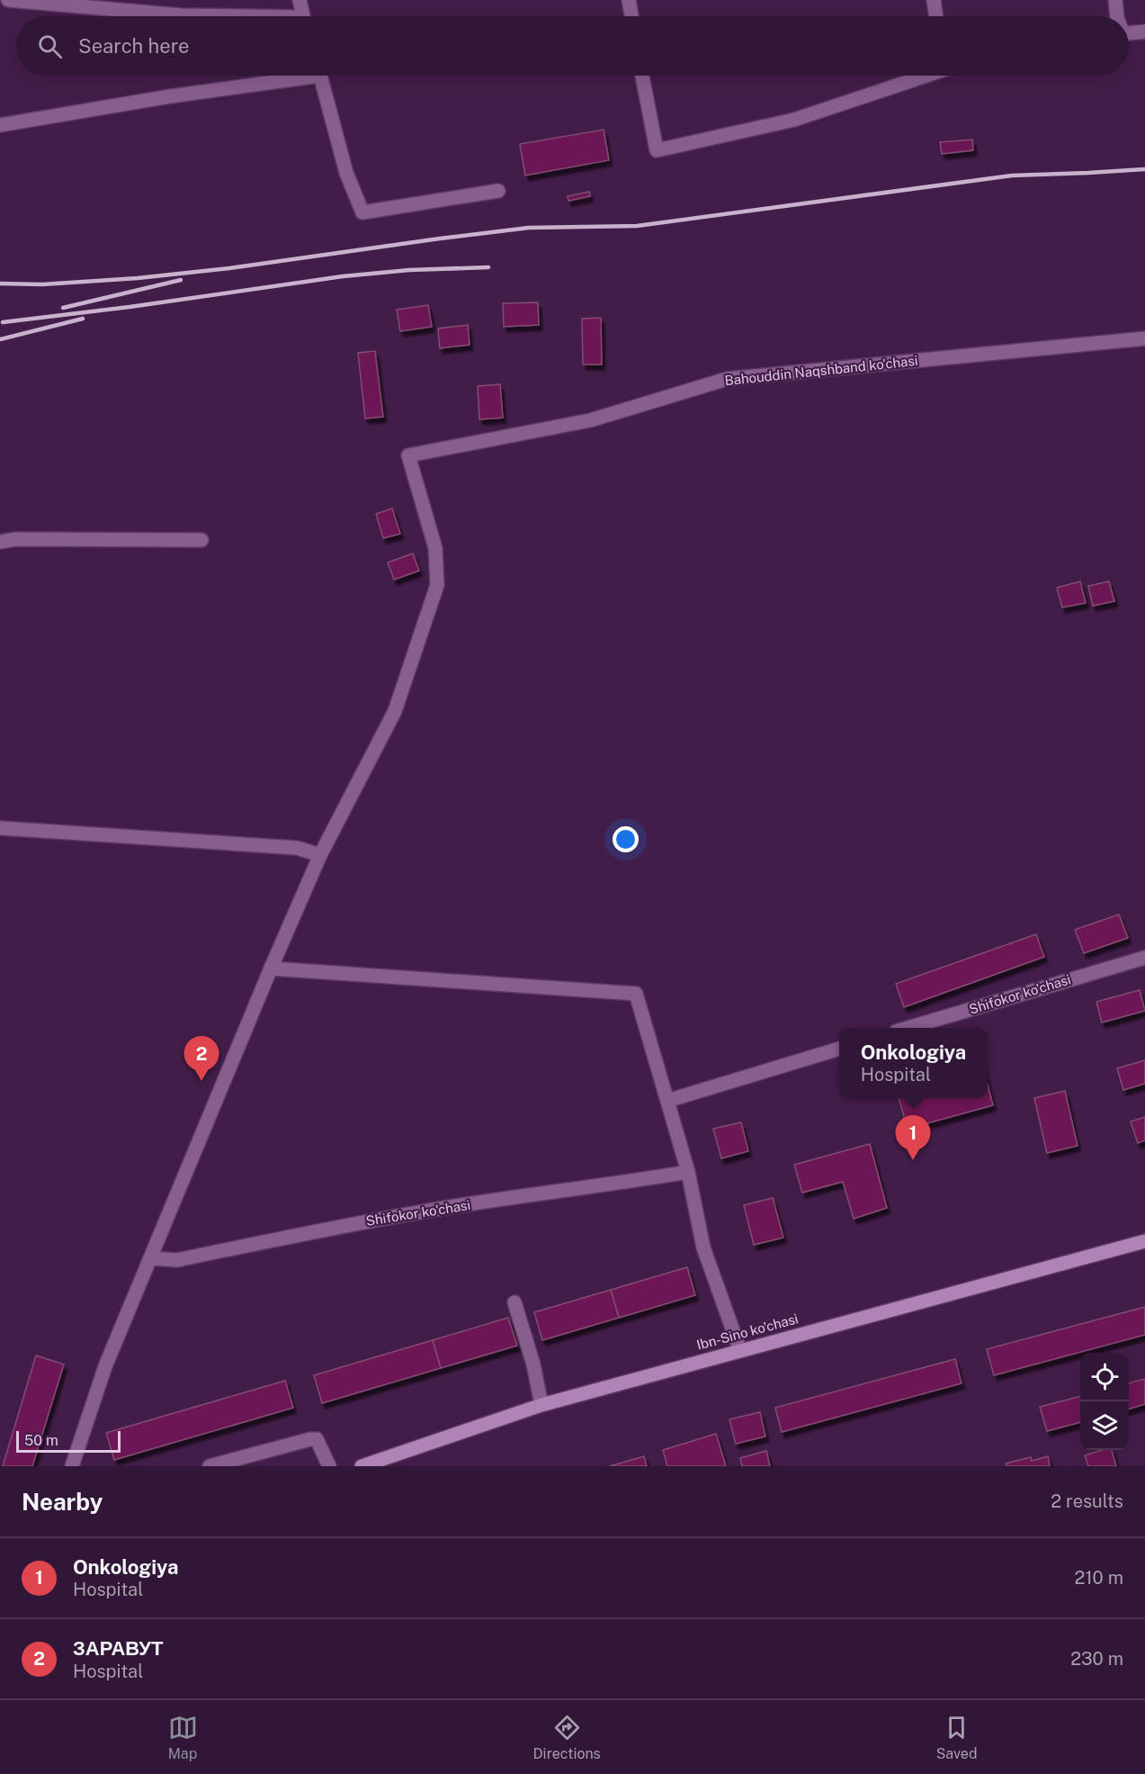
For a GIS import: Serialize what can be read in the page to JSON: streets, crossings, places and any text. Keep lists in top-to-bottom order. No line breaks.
{"streets":{"main road":["Ibn-Sino ko'chasi"],"street":["Bahouddin Naqshband ko'chasi","Shifokor ko'chasi"]},"scale_bar":"50 m","page":{"search":"Search here","popup":["Onkologiya","Hospital"],"pins":["2","1"],"scale":"50 m","heading":["Nearby","2 results"],"list":[{"mark":"1","name":"Onkologiya","note":"Hospital","value":"210 m"},{"mark":"2","name":"ЗАРАВУТ","note":"Hospital","value":"230 m"}],"nav":["Map","Directions","Saved"]}}
